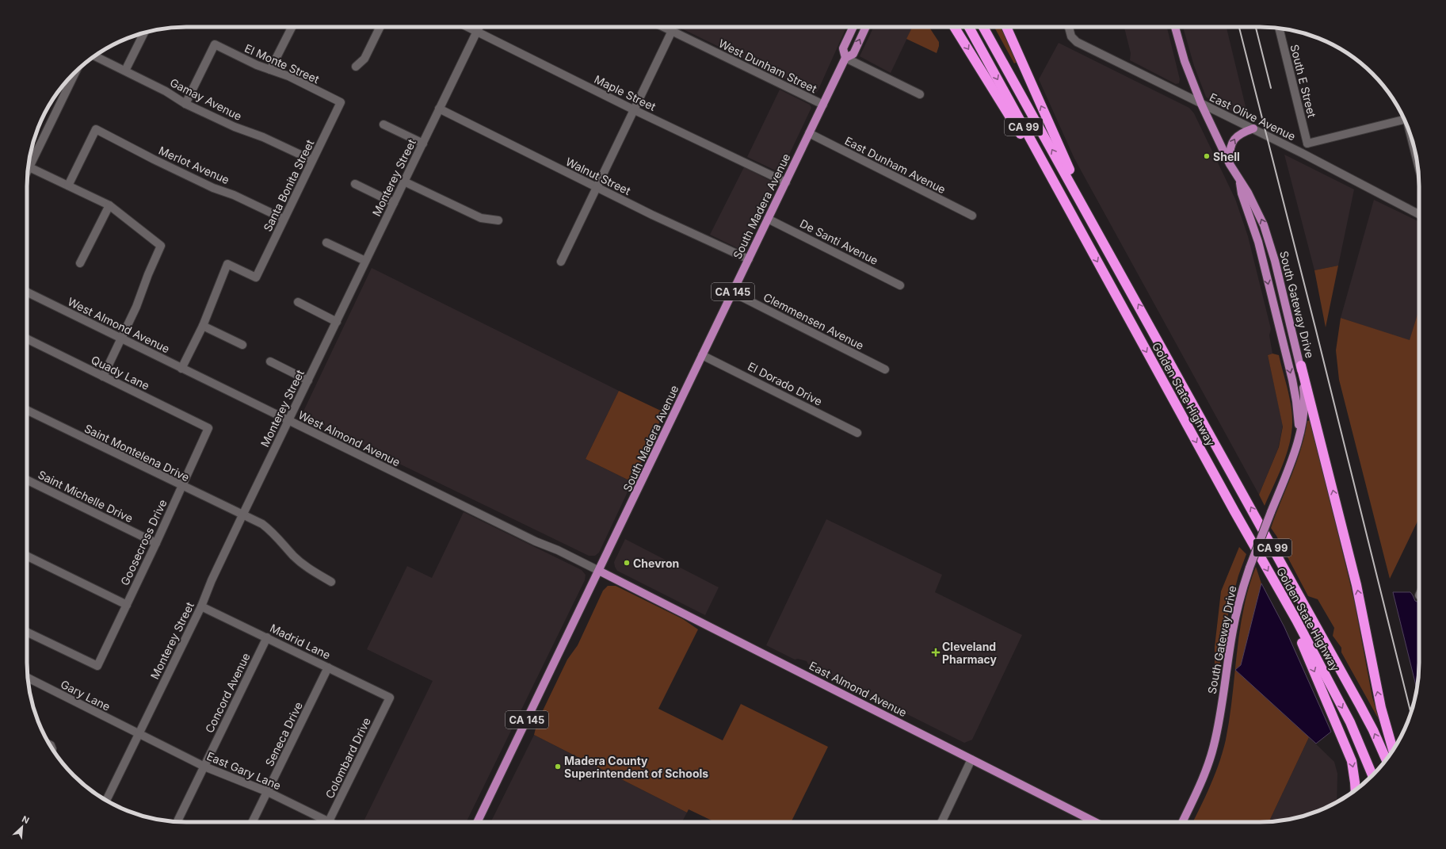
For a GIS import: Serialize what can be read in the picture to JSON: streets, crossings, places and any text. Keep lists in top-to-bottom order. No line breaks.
{"streets":{"highway":["CA 99","Golden State Highway"],"main road":["South Madera Avenue","CA 145","South Gateway Drive","East Almond Avenue"],"street":["El Monte Street","West Dunham Street","South E Street","Maple Street","Gamay Avenue","East Olive Avenue","Merlot Avenue","East Dunham Avenue","Walnut Street","Monterey Street","Santa Bonita Street","De Santi Avenue","Clemmensen Avenue","West Almond Avenue","Quady Lane","El Dorado Drive","Saint Montelena Drive","Saint Michelle Drive","Goosecross Drive","Madrid Lane","Concord Avenue","Gary Lane","Seneca Drive","Colombard Drive","East Gary Lane"]},"crossings":[["El Monte Street","Gamay Avenue"],["El Monte Street","Santa Bonita Street"],["West Dunham Street","South Madera Avenue"],["Maple Street","Monterey Street"],["Maple Street","South Madera Avenue"],["Gamay Avenue","Santa Bonita Street"],["East Olive Avenue","South Gateway Drive"],["Merlot Avenue","Santa Bonita Street"],["East Dunham Avenue","South Madera Avenue"],["Walnut Street","Monterey Street"],["Walnut Street","South Madera Avenue"],["Monterey Street","West Almond Avenue"],["Monterey Street","Saint Montelena Drive"],["Monterey Street","Madrid Lane"],["Monterey Street","Gary Lane"],["Monterey Street","East Gary Lane"],["South Madera Avenue","De Santi Avenue"],["South Madera Avenue","Clemmensen Avenue"],["South Madera Avenue","West Almond Avenue"],["South Madera Avenue","El Dorado Drive"],["South Madera Avenue","East Almond Avenue"],["West Almond Avenue","East Almond Avenue"],["Quady Lane","Goosecross Drive"],["Saint Montelena Drive","Goosecross Drive"],["Saint Michelle Drive","Goosecross Drive"],["Madrid Lane","Concord Avenue"],["Madrid Lane","Seneca Drive"],["Madrid Lane","Colombard Drive"],["Concord Avenue","East Gary Lane"],["Gary Lane","East Gary Lane"],["Seneca Drive","East Gary Lane"]],"places":{"other":["Shell","Chevron","Madera County Superintendent of Schools"],"health":["Cleveland Pharmacy"]},"north":"top right"}
